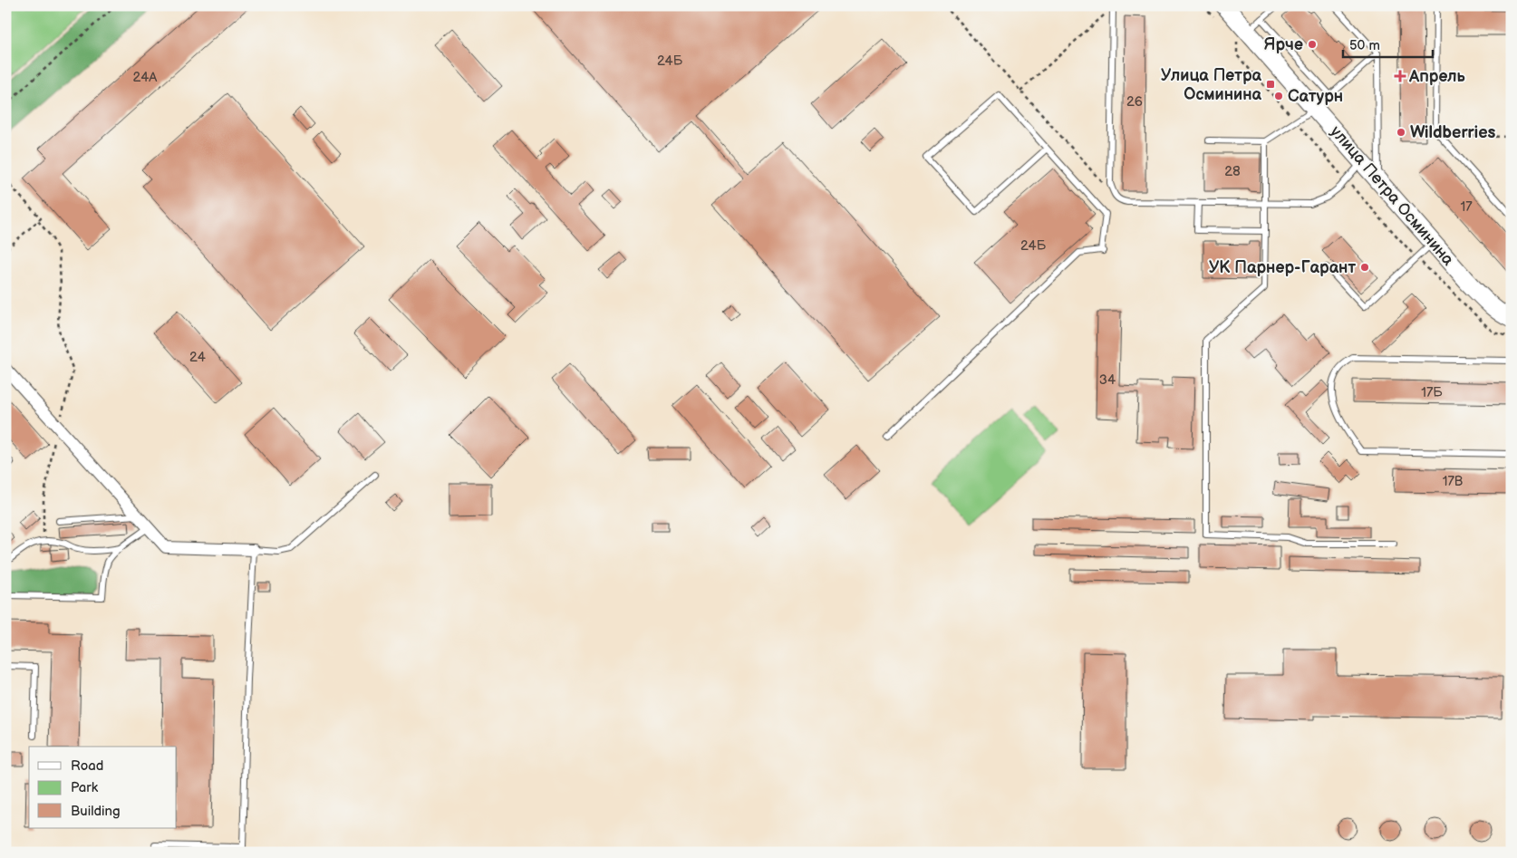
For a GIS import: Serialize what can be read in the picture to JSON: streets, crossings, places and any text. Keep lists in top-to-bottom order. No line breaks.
{"streets":{"main road":["улица Петра Осминина"]},"places":{"other":["Ярче","Сатурн","Wildberries","УК Парнер-Гарант"],"health":["Апрель"],"transit":["Улица Петра Осминина"]},"house_numbers":["24Б","24А","26","28","17","24Б","24","34","17Б","17В"],"legend":["Road","Park","Building"],"scale_bar":"50 m"}
